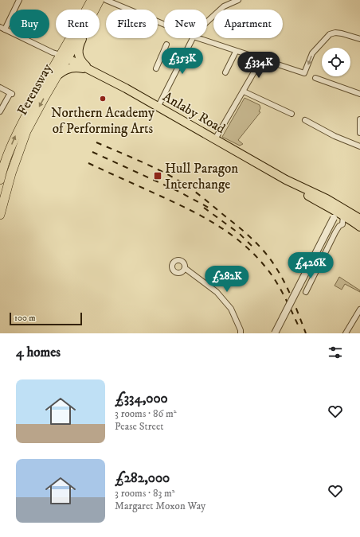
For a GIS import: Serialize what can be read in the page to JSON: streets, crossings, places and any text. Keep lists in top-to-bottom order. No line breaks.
{"streets":{"highway":["Ferensway"],"main road":["Anlaby Road"]},"crossings":[["Ferensway","Anlaby Road"]],"places":{"other":["Northern Academy of Performing Arts"],"transit":["Hull Paragon Interchange"]},"scale_bar":"100 m","page":{"chip":["Buy","Rent","Filters","New","Apartment"],"price":["£353K","£334K","£426K","£282K"],"scale":"100 m","heading":"4 homes","list":[{"name":"£334,000","note":"3 rooms · 86 m² · Pease Street"},{"name":"£282,000","note":"3 rooms · 83 m² · Margaret Moxon Way"}]}}
